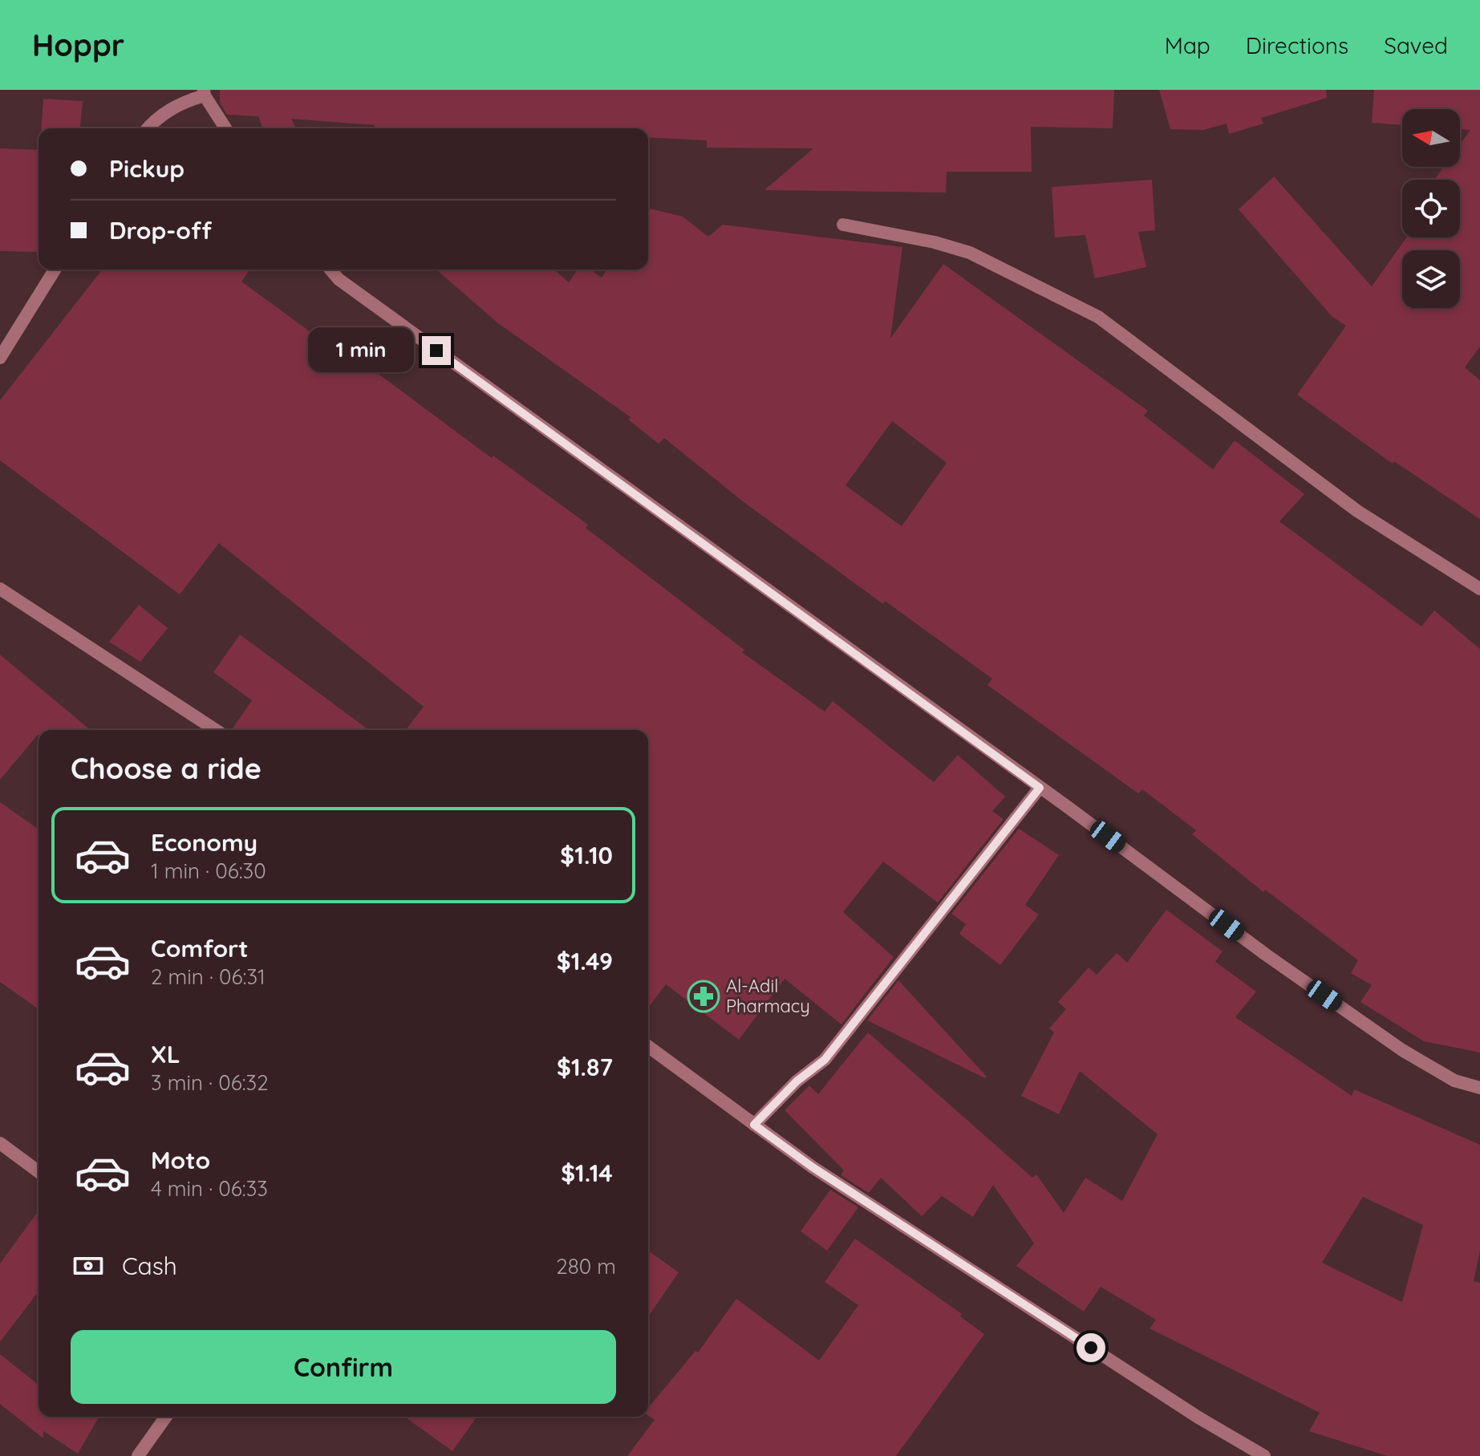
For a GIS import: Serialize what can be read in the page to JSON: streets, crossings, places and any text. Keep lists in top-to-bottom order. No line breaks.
{"places":{"pharmacy":["Al-Adil Pharmacy"]},"north":"left","page":{"header":"Hoppr","nav":["Map","Directions","Saved"],"banner":["Pickup","Drop-off"],"bubble":"1 min","heading":"Choose a ride","list":[{"name":"Economy","note":"1 min · 06:30","value":"$1.10"},{"name":"Comfort","note":"2 min · 06:31","value":"$1.49"},{"name":"XL","note":"3 min · 06:32","value":"$1.87"},{"name":"Moto","note":"4 min · 06:33","value":"$1.14"}],"pay":["Cash","280 m"],"buttons":"Confirm"}}
